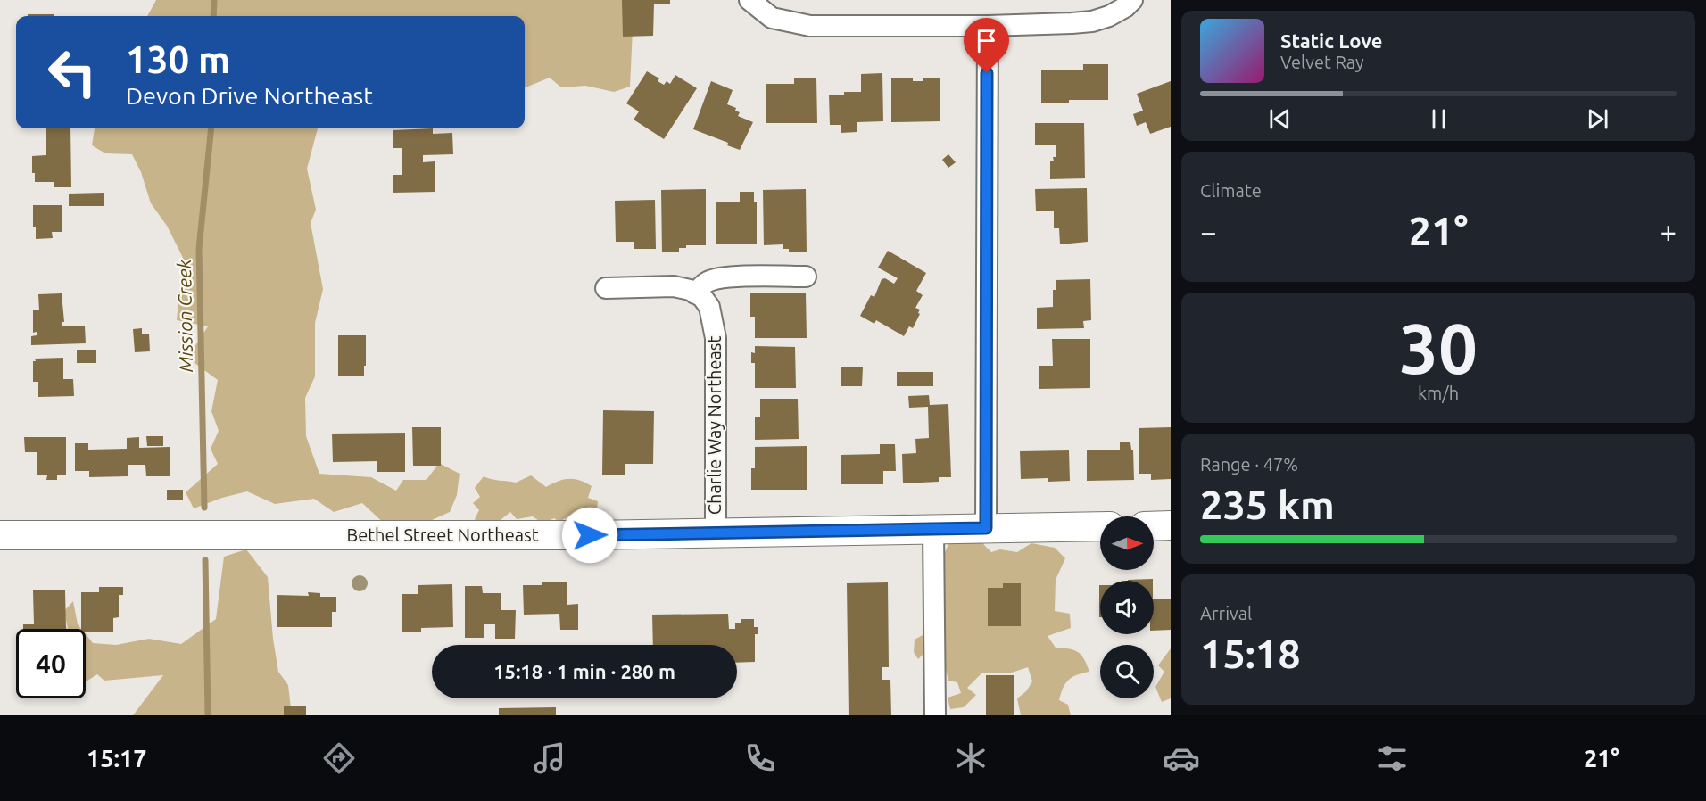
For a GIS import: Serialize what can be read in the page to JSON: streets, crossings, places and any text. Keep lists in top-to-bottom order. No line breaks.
{"streets":{"street":["Charlie Way Northeast","Bethel Street Northeast"]},"crossings":[["Charlie Way Northeast","Bethel Street Northeast"]],"water":["Mission Creek"],"north":"right","page":{"turn":["130 m","Devon Drive Northeast"],"song":["Static Love","Velvet Ray"],"tile":["Climate",["30","km/h"],["Range · 47%","235 km"],["Arrival","15:18"]],"heat":["−","21°","+"],"limit":"40","trip":"15:18 · 1 min · 280 m","tabs":["15:17","21°"]}}
